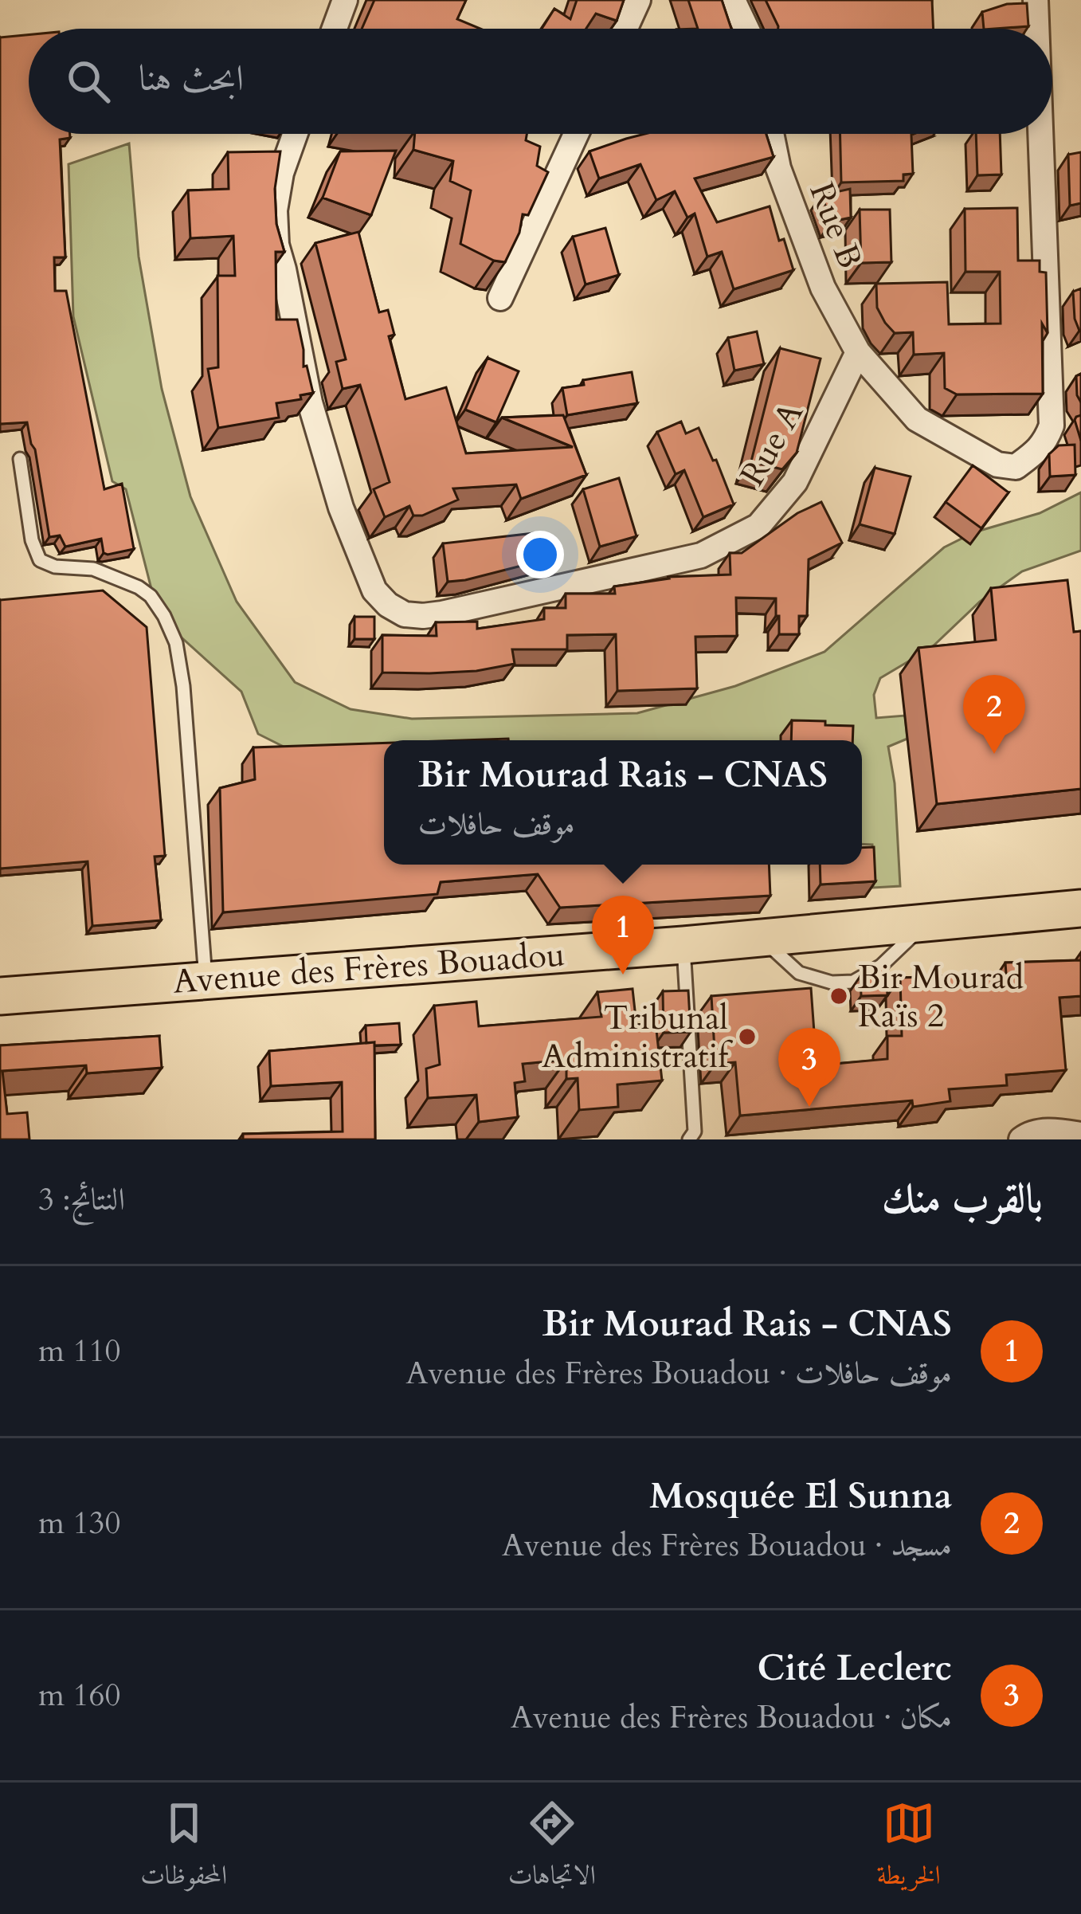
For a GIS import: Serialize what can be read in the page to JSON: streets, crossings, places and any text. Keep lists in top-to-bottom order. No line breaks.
{"streets":{"main road":["Avenue des Frères Bouadou"],"street":["Rue B","Rue A"]},"crossings":[["Rue B","Rue A"]],"places":["Bir Mourad Raïs 2","Tribunal Administratif"],"page":{"search":"ابحث هنا","pins":["2","1","3"],"popup":["Bir Mourad Rais - CNAS","موقف حافلات"],"heading":["بالقرب منك","النتائج: 3"],"list":[{"mark":"1","name":"Bir Mourad Rais - CNAS","note":"موقف حافلات · Avenue des Frères Bouadou","value":"110 m"},{"mark":"2","name":"Mosquée El Sunna","note":"مسجد · Avenue des Frères Bouadou","value":"130 m"},{"mark":"3","name":"Cité Leclerc","note":"مكان · Avenue des Frères Bouadou","value":"160 m"}],"nav":["الخريطة","الاتجاهات","المحفوظات"]}}
